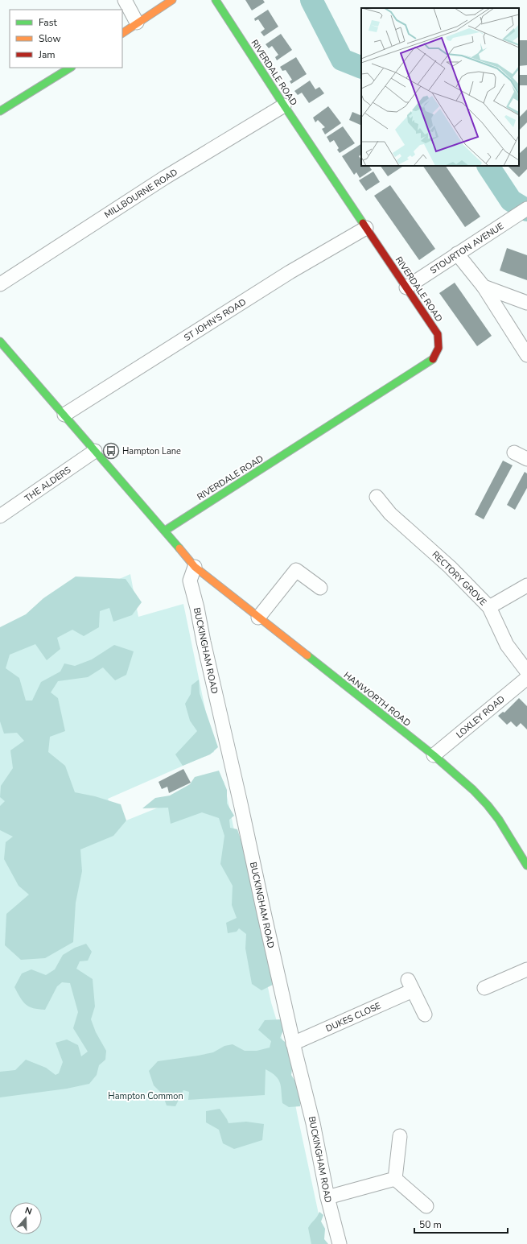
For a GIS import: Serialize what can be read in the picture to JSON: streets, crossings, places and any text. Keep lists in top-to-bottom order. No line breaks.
{"streets":{"street":["RIVERDALE ROAD","MILLBOURNE ROAD","STOURTON AVENUE","ST JOHN'S ROAD","THE ALDERS","RECTORY GROVE","BUCKINGHAM ROAD","HANWORTH ROAD","LOXLEY ROAD","DUKES CLOSE"]},"crossings":[["RIVERDALE ROAD","MILLBOURNE ROAD"],["RIVERDALE ROAD","STOURTON AVENUE"],["RIVERDALE ROAD","ST JOHN'S ROAD"],["BUCKINGHAM ROAD","HANWORTH ROAD"],["BUCKINGHAM ROAD","DUKES CLOSE"],["HANWORTH ROAD","LOXLEY ROAD"]],"parks":["Hampton Common"],"places":{"bus stop":["Hampton Lane"]},"legend":["Fast","Slow","Jam"],"scale_bar":"50 m","north":"top"}
